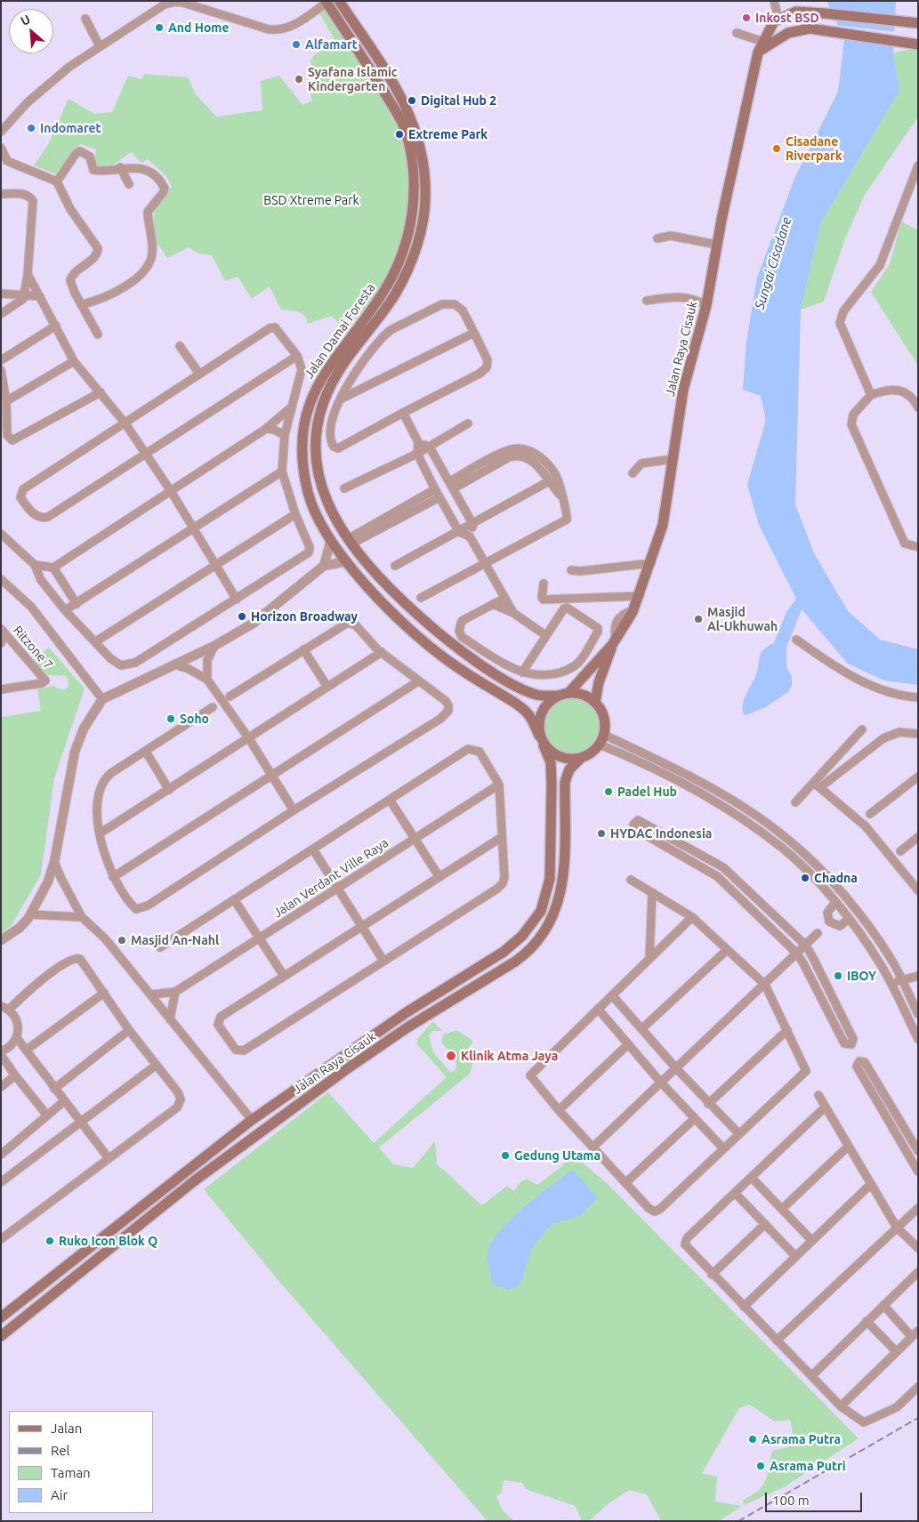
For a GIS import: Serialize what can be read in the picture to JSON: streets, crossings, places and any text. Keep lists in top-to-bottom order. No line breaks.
{"streets":{"main road":["Jalan Damai Foresta","Jalan Raya Cisauk"],"street":["Ritzone 7","Jalan Verdant Ville Raya"]},"crossings":[["Jalan Damai Foresta","Jalan Raya Cisauk"]],"water":["Sungai Cisadane"],"parks":["BSD Xtreme Park"],"places":["Inkost BSD","And Home","Alfamart","Syafana Islamic Kindergarten","Digital Hub 2","Indomaret","Extreme Park","Cisadane Riverpark","Horizon Broadway","Masjid Al-Ukhuwah","Soho","Padel Hub","HYDAC Indonesia","Chadna","Masjid An-Nahl","IBOY","Klinik Atma Jaya","Gedung Utama","Ruko Icon Blok Q","Asrama Putra","Asrama Putri"],"legend":["Jalan","Rel","Taman","Air"],"scale_bar":"100 m","north":"top left"}
